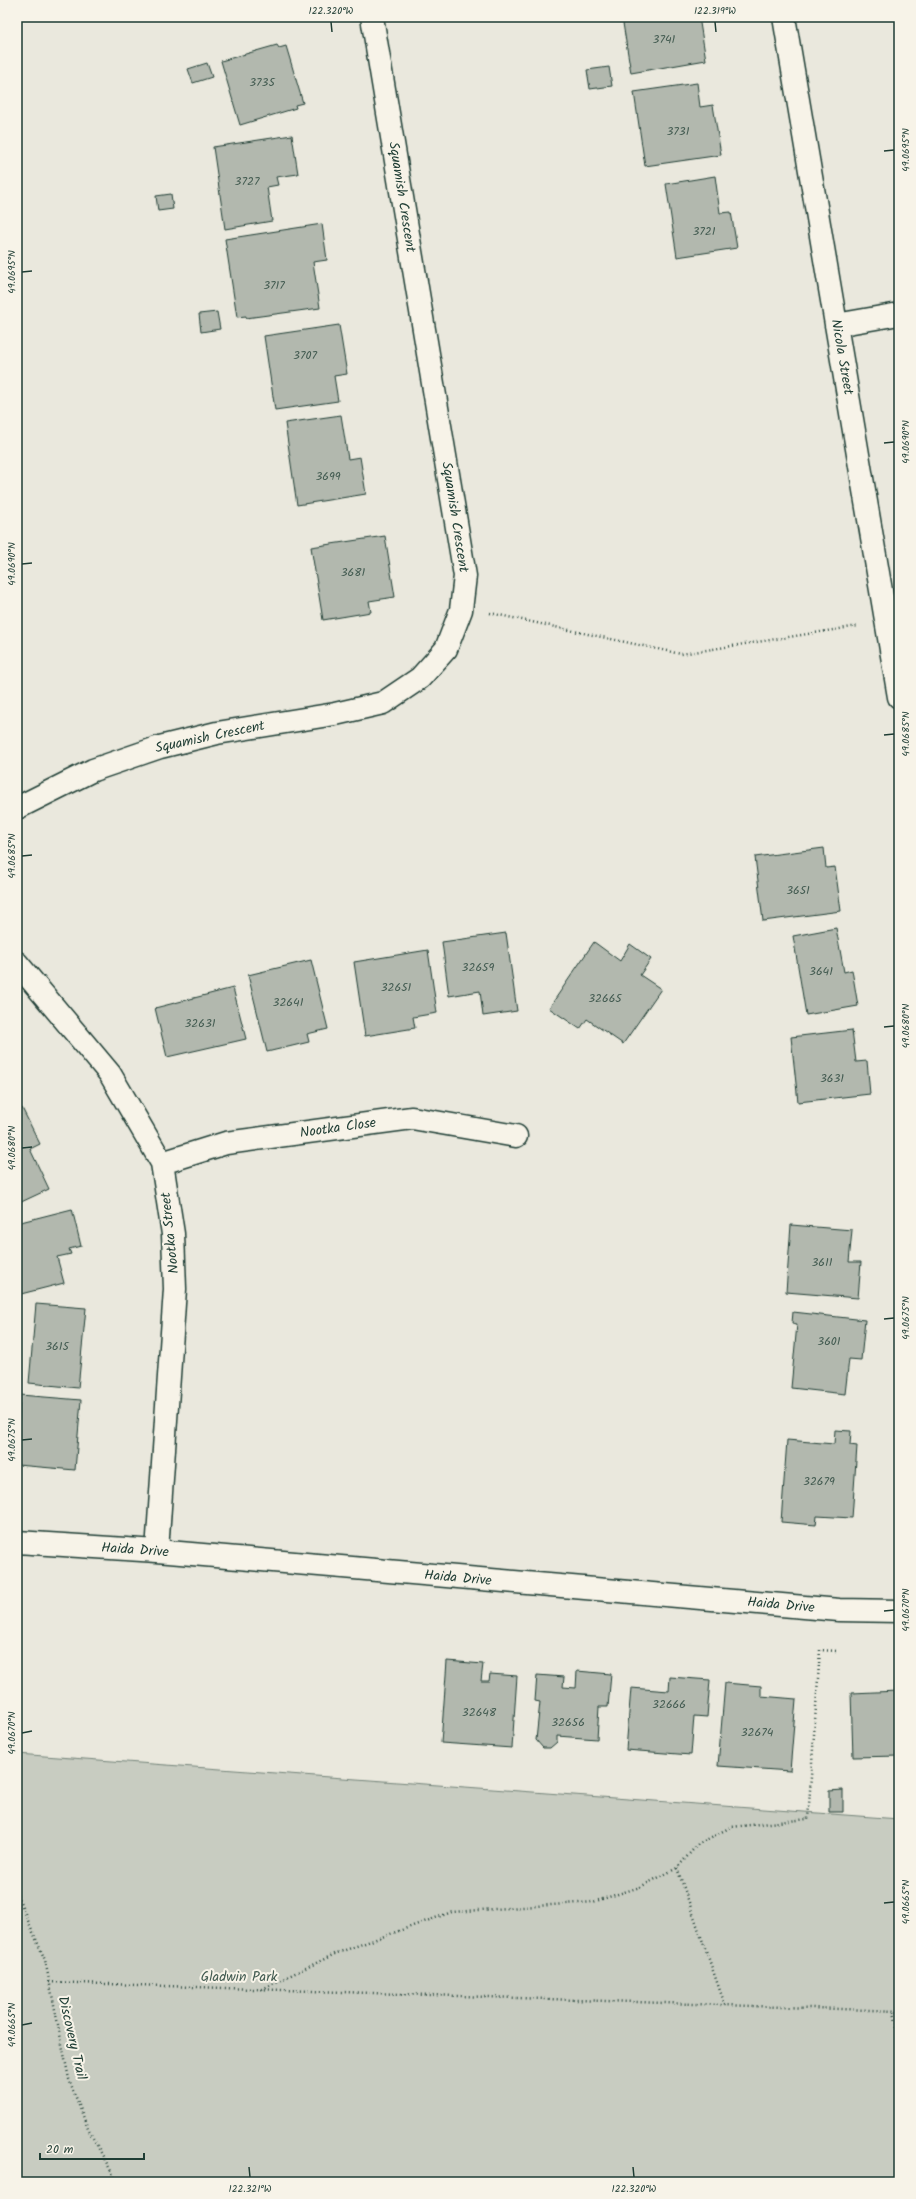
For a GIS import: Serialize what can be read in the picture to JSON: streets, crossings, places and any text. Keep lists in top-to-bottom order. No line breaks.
{"streets":{"street":["Squamish Crescent","Nicola Street","Nootka Close","Nootka Street","Haida Drive"],"path":["Discovery Trail"]},"crossings":[["Nootka Close","Nootka Street"],["Nootka Street","Haida Drive"]],"parks":["Gladwin Park"],"house_numbers":["3741","3735","3731","3727","3721","3717","3707","3699","3681","3651","32659","3641","32651","32665","32641","32631","3631","3611","3601","3615","32679","32666","32648","32656","32674"],"scale_bar":"20 m","coordinates":["122.320°W","122.319°W","49.0695°N","49.0690°N","49.0685°N","49.0680°N","49.0675°N","49.0670°N","49.0665°N","122.321°W"]}
